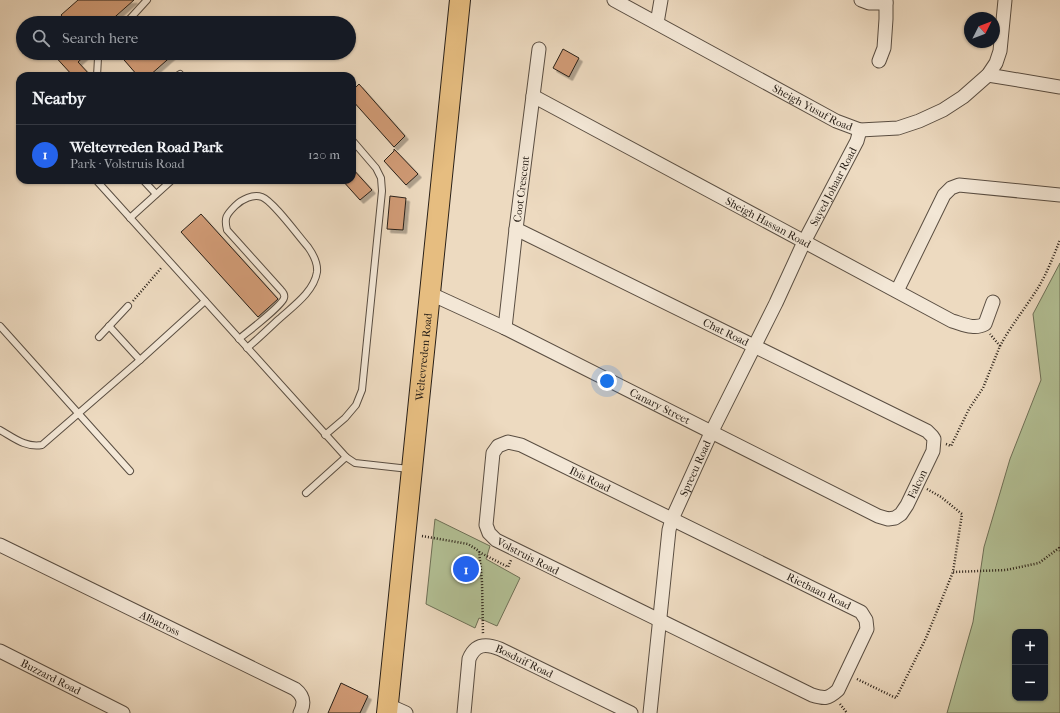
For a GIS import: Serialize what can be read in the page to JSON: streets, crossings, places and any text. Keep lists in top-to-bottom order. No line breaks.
{"streets":{"main road":["Weltevreden Road"],"street":["Sheigh Yusuf Road","Sayed Johaar Road","Coot Crescent","Sheigh Hassan Road","Chat Road","Canary Street","Spreeu Road","Ibis Road","Falcon","Volstruis Road","Riethaan Road","Albatross","Bosduif Road","Buzzard Road"]},"crossings":[["Sheigh Yusuf Road","Sayed Johaar Road"],["Sayed Johaar Road","Sheigh Hassan Road"],["Sayed Johaar Road","Spreeu Road"],["Coot Crescent","Sheigh Hassan Road"],["Coot Crescent","Chat Road"],["Coot Crescent","Canary Street"],["Sheigh Hassan Road","Spreeu Road"],["Chat Road","Spreeu Road"],["Chat Road","Falcon"],["Weltevreden Road","Canary Street"],["Canary Street","Spreeu Road"],["Canary Street","Falcon"],["Spreeu Road","Ibis Road"],["Spreeu Road","Volstruis Road"],["Spreeu Road","Riethaan Road"],["Ibis Road","Volstruis Road"],["Ibis Road","Riethaan Road"],["Volstruis Road","Riethaan Road"]],"north":"top right","page":{"search":"Search here","heading":"Nearby","list":[{"mark":"1","name":"Weltevreden Road Park","note":"Park · Volstruis Road","value":"120 m"}],"pins":"1","map_buttons":["+","−"]}}
